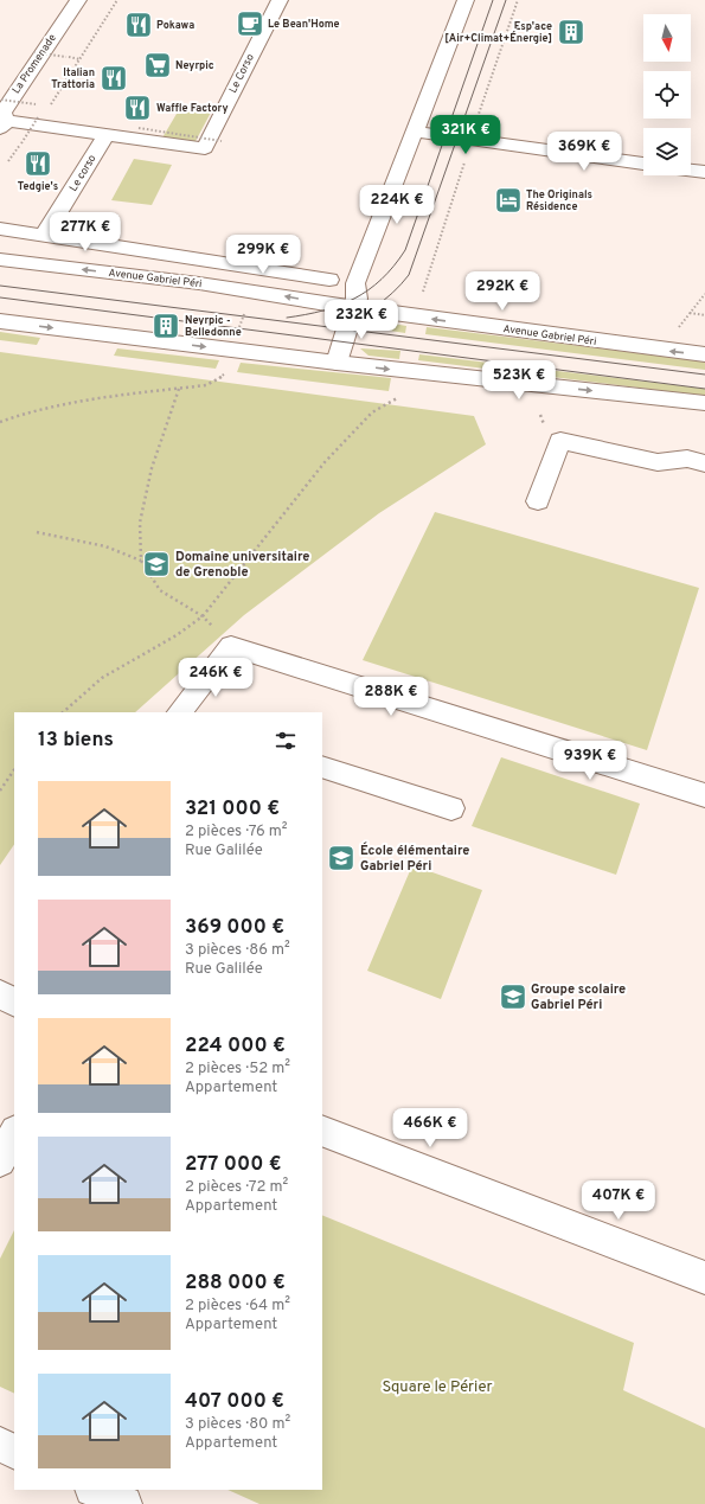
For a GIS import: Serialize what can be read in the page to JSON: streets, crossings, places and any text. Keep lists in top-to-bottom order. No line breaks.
{"streets":{"street":["La Promenade","Le Corso","Le corso","Avenue Gabriel Péri"]},"crossings":[["Le corso","Avenue Gabriel Péri"]],"parks":["Square le Périer"],"places":{"cafe":["Le Bean'Home"],"restaurant":["Pokawa","Italian Trattoria","Waffle Factory","Tedgie's"],"building":["Esp'ace [Air+Climat+Énergie]","Neyrpic - Belledonne"],"supermarket":["Neyrpic"],"hotel":["The Originals Résidence"],"school or university":["Domaine universitaire de Grenoble","École élémentaire Gabriel Péri","Groupe scolaire Gabriel Péri"]},"north":"bottom","page":{"price":["321K €","369K €","224K €","277K €","299K €","292K €","232K €","523K €","246K €","288K €","939K €","466K €","407K €"],"heading":"13 biens","list":[{"name":"321 000 €","note":"2 pièces · 76 m² · Rue Galilée"},{"name":"369 000 €","note":"3 pièces · 86 m² · Rue Galilée"},{"name":"224 000 €","note":"2 pièces · 52 m² · Appartement"},{"name":"277 000 €","note":"2 pièces · 72 m² · Appartement"},{"name":"288 000 €","note":"2 pièces · 64 m² · Appartement"},{"name":"407 000 €","note":"3 pièces · 80 m² · Appartement"}]}}
